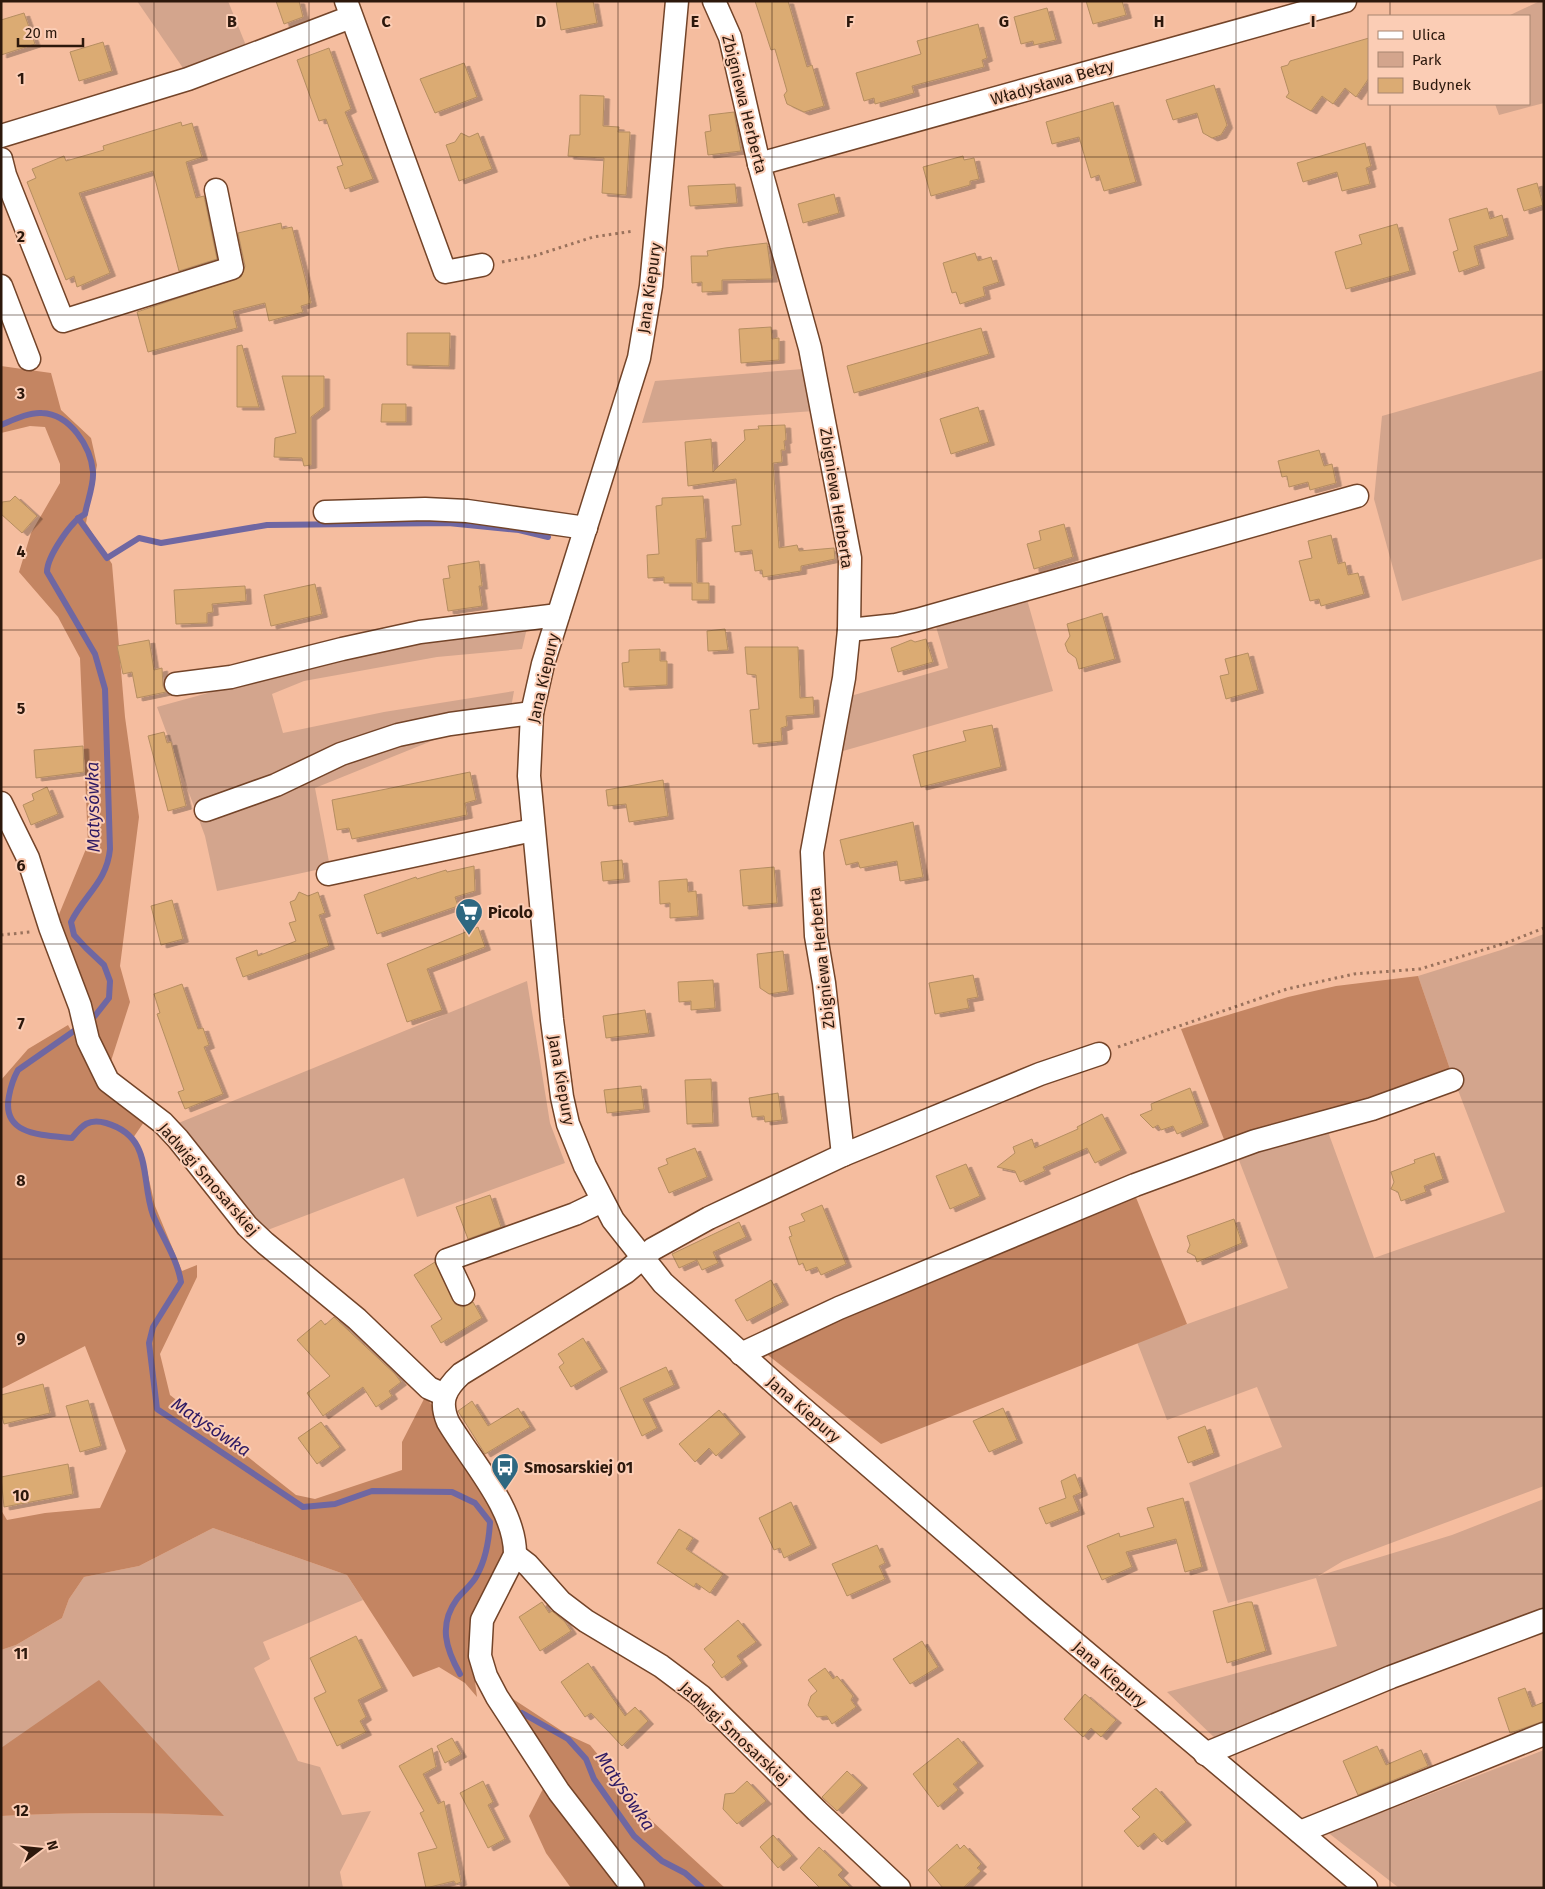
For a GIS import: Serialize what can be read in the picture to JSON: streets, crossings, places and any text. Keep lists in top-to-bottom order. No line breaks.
{"streets":{"street":["Władysława Bełzy","Zbigniewa Herberta","Jana Kiepury","Jadwigi Smosarskiej"]},"crossings":[["Władysława Bełzy","Zbigniewa Herberta"]],"water":["Matysówka"],"places":{"supermarket":["Picolo"],"bus stop":["Smosarskiej 01"]},"legend":["Ulica","Park","Budynek"],"scale_bar":"20 m","north":"right","grid":{"columns":["B","C","D","E","F","G","H","I"],"rows":["1","2","3","4","5","6","7","8","9","10","11","12"]}}
